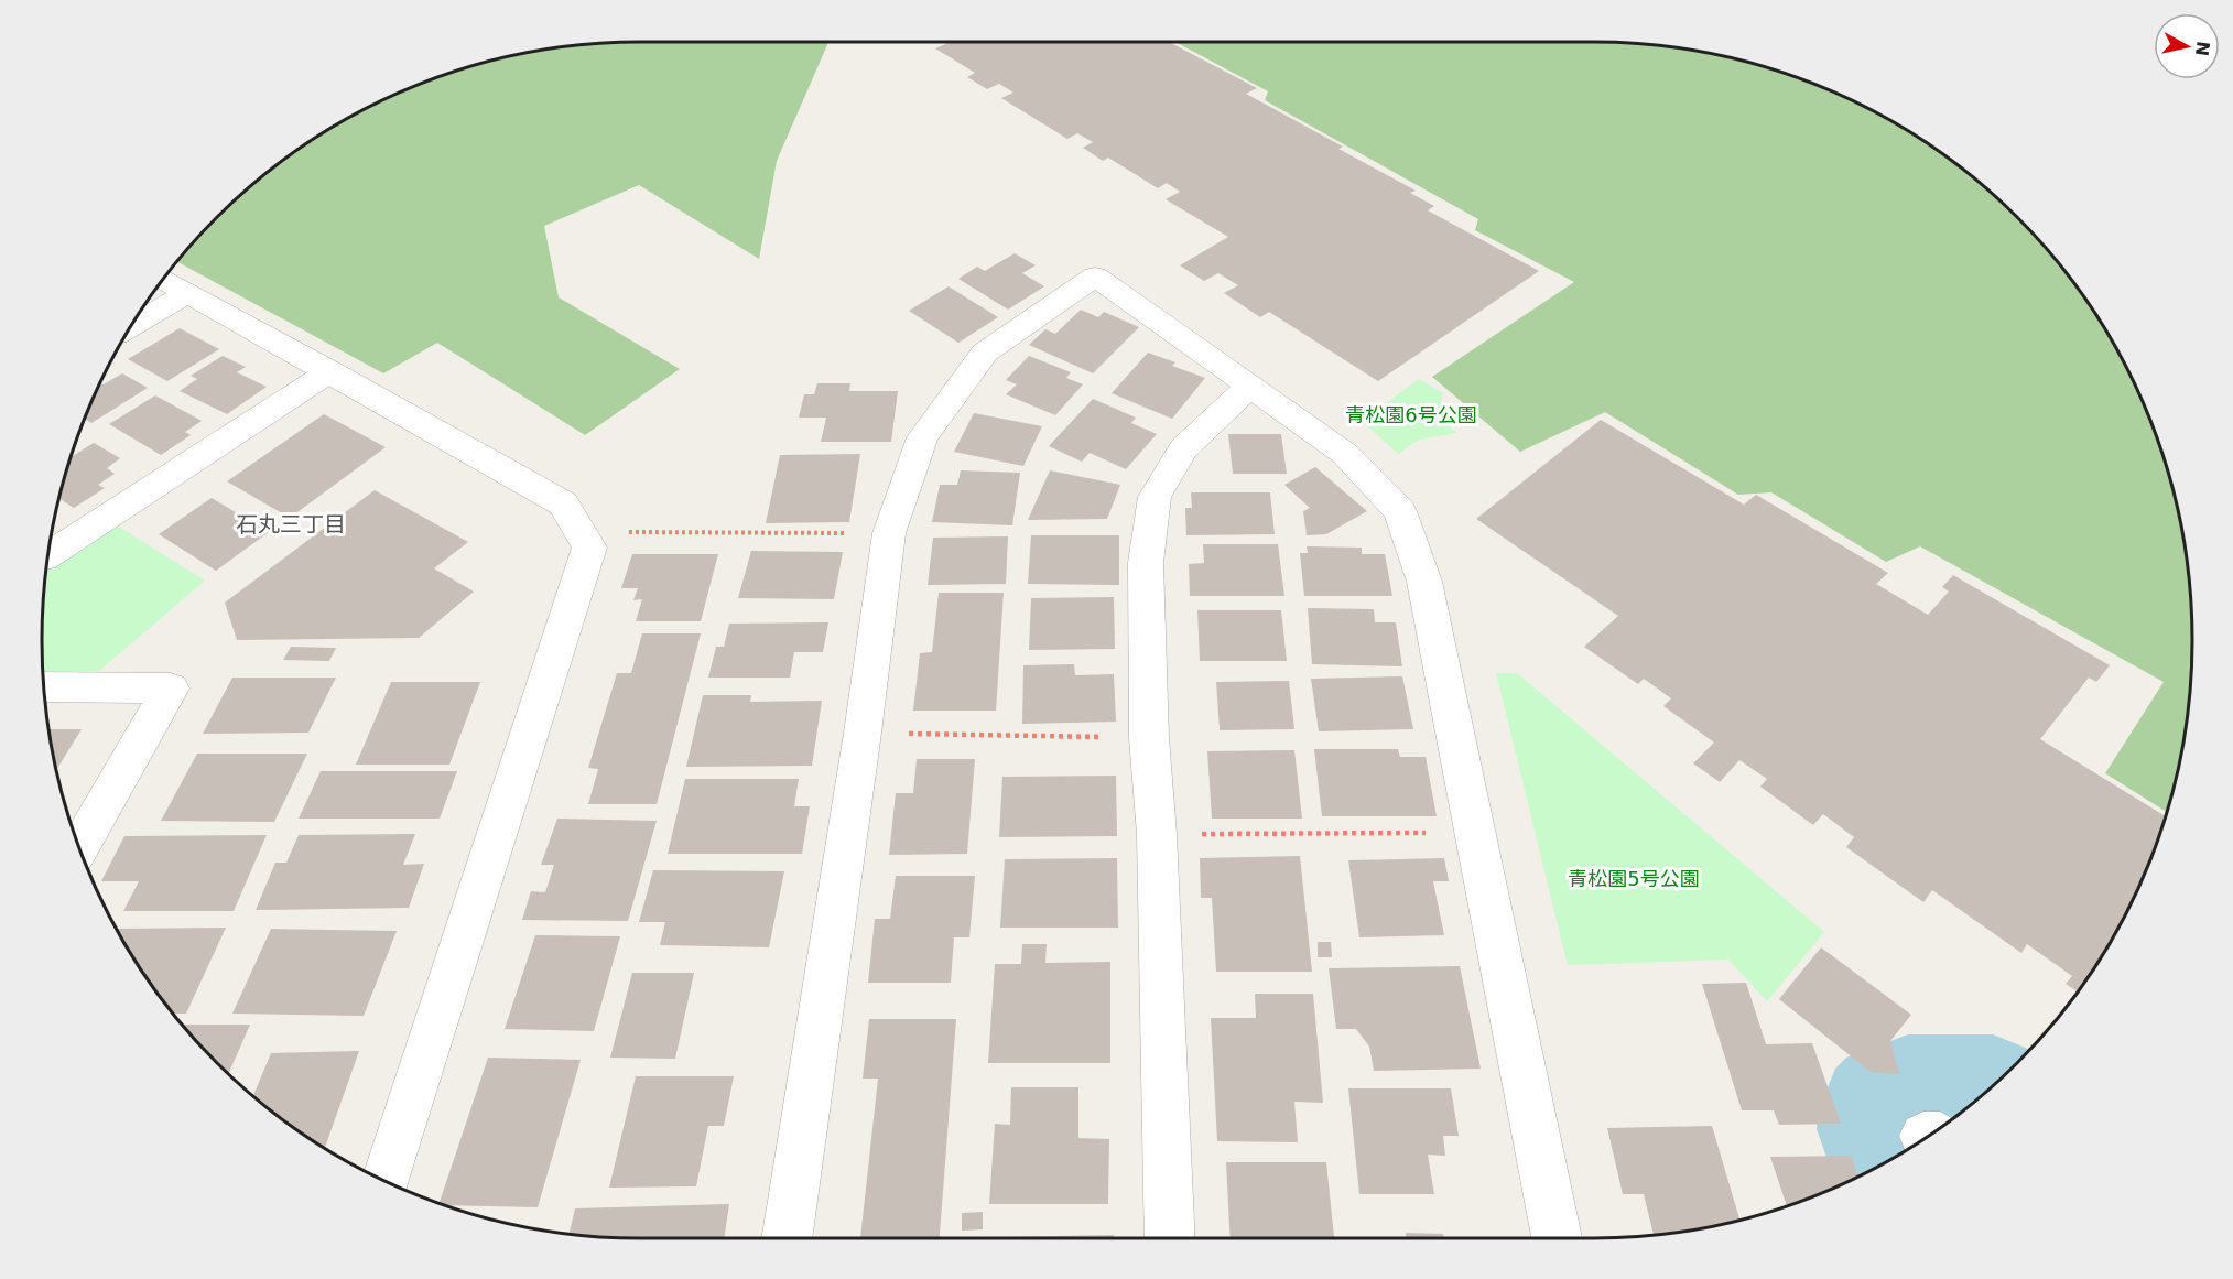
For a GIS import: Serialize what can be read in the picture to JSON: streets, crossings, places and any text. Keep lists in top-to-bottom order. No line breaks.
{"districts":["石丸三丁目"],"parks":["青松園6号公園","青松園5号公園"],"north":"right"}
